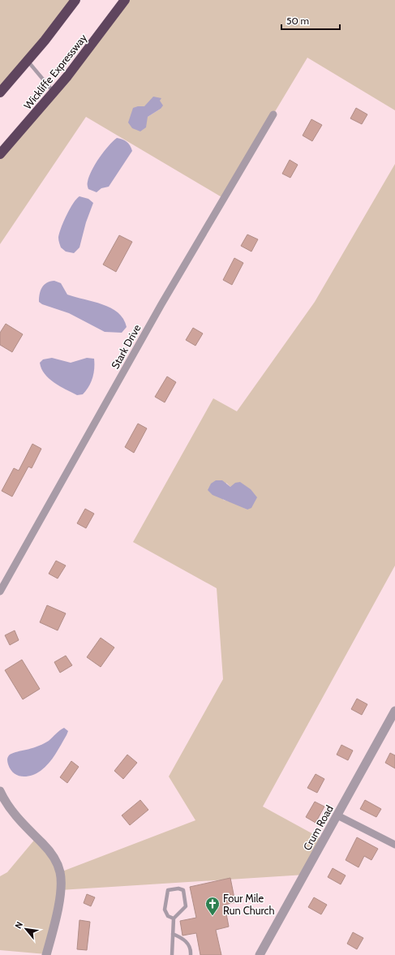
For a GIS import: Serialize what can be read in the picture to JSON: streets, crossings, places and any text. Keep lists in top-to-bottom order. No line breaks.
{"streets":{"highway":["Wickliffe Expressway"],"street":["Stark Drive","Crum Road"]},"places":{"church":["Four Mile Run Church"]},"scale_bar":"50 m","north":"top left"}
